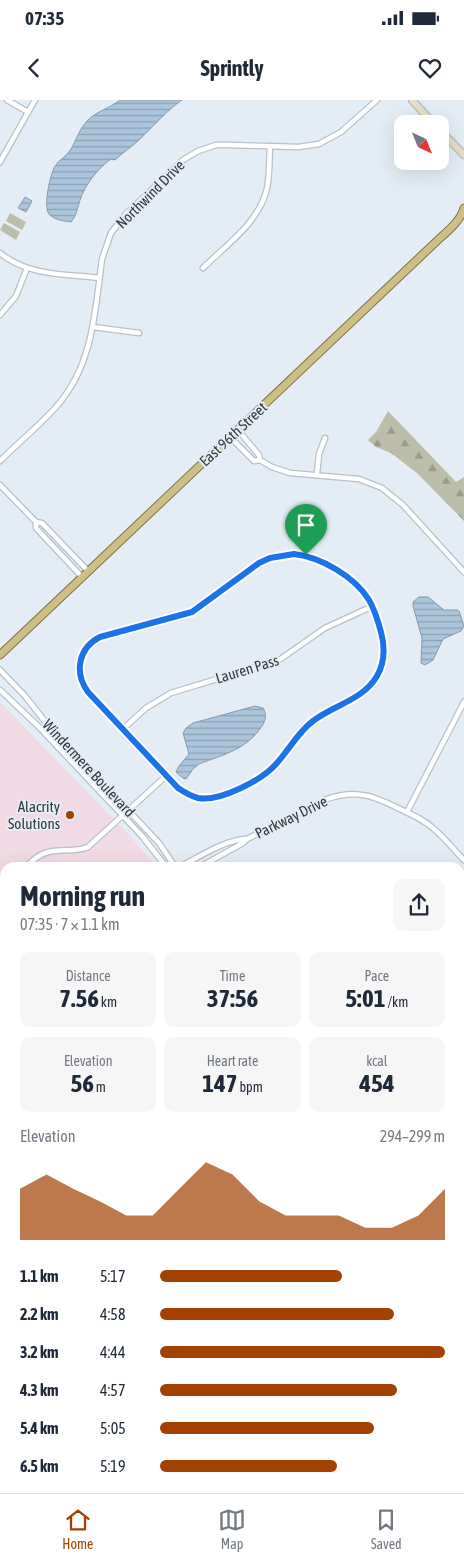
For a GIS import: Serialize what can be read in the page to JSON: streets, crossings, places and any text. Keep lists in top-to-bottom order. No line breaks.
{"streets":{"main road":["East 96th Street"],"street":["Northwind Drive","Lauren Pass","Windermere Boulevard","Parkway Drive"]},"places":["Alacrity Solutions"],"north":"bottom right","page":{"status":"07:35","header":"Sprintly","heading":["Morning run","07:35 · 7 × 1.1 km"],"stats":[["Distance","7.56 km"],["Time","37:56"],["Pace","5:01 /km"],["Elevation","56 m"],["Heart rate","147 bpm"],["kcal","454"]],"chart":["Elevation","294–299 m"],"list":[{"name":"1.1 km","note":"5:17"},{"name":"2.2 km","note":"4:58"},{"name":"3.2 km","note":"4:44"},{"name":"4.3 km","note":"4:57"},{"name":"5.4 km","note":"5:05"},{"name":"6.5 km","note":"5:19"}],"tabs":["Home","Map","Saved"]}}
